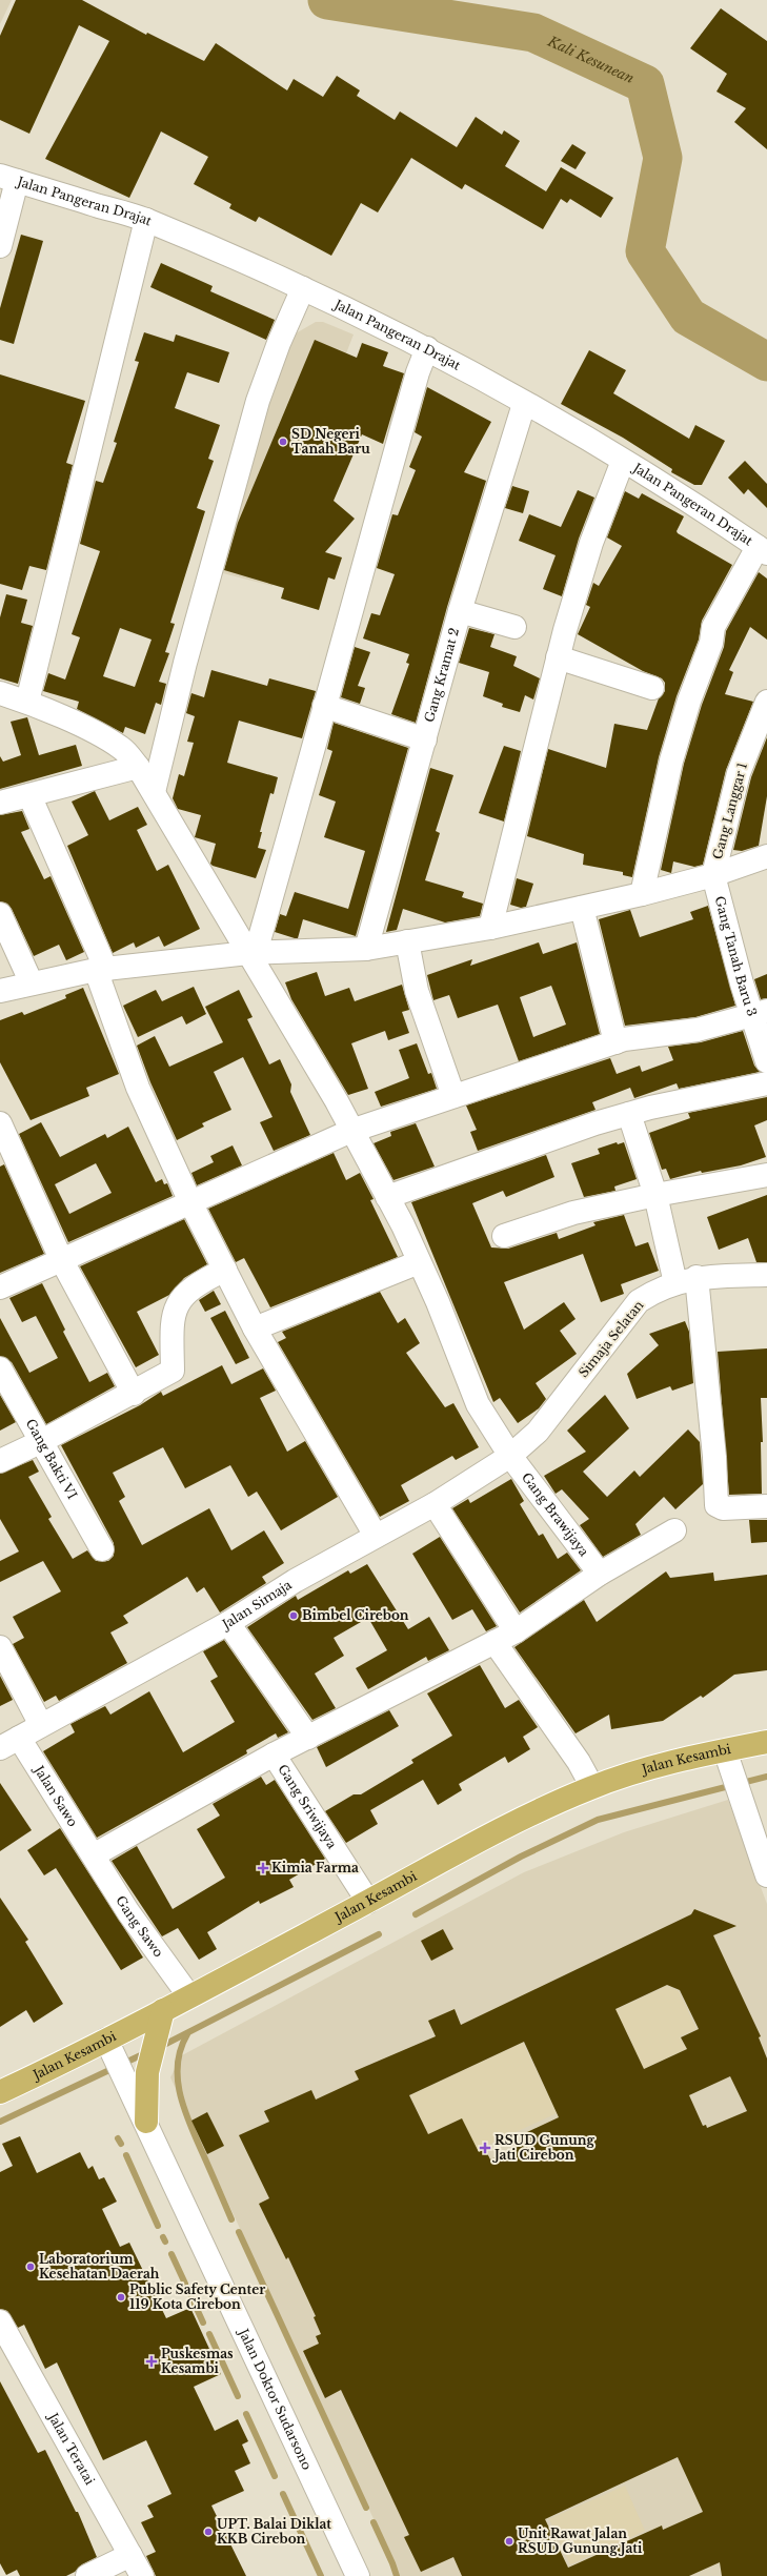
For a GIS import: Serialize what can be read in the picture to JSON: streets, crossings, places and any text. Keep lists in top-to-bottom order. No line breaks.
{"streets":{"main road":["Jalan Kesambi"],"street":["Jalan Pangeran Drajat","Gang Kramat 2","Gang Langgar 1","Gang Tanah Baru 3","Simaja Selatan","Gang Bakti VI","Gang Brawijaya","Jalan Simaja","Jalan Sawo","Gang Sriwijaya","Gang Sawo","Jalan Doktor Sudarsono","Jalan Teratai"]},"crossings":[["Jalan Pangeran Drajat","Gang Kramat 2"],["Gang Langgar 1","Gang Tanah Baru 3"],["Simaja Selatan","Gang Brawijaya"],["Simaja Selatan","Jalan Simaja"],["Gang Brawijaya","Jalan Simaja"],["Jalan Simaja","Jalan Sawo"],["Jalan Kesambi","Gang Sriwijaya"],["Jalan Kesambi","Gang Sawo"],["Jalan Kesambi","Jalan Doktor Sudarsono"],["Jalan Sawo","Gang Sawo"]],"water":["Kali Kesunean"],"places":{"other":["SD Negeri Tanah Baru","Bimbel Cirebon","Laboratorium Kesehatan Daerah","Public Safety Center 119 Kota Cirebon","UPT. Balai Diklat KKB Cirebon","Unit Rawat Jalan RSUD Gunung Jati"],"health":["Kimia Farma","RSUD Gunung Jati Cirebon","Puskesmas Kesambi"]}}
